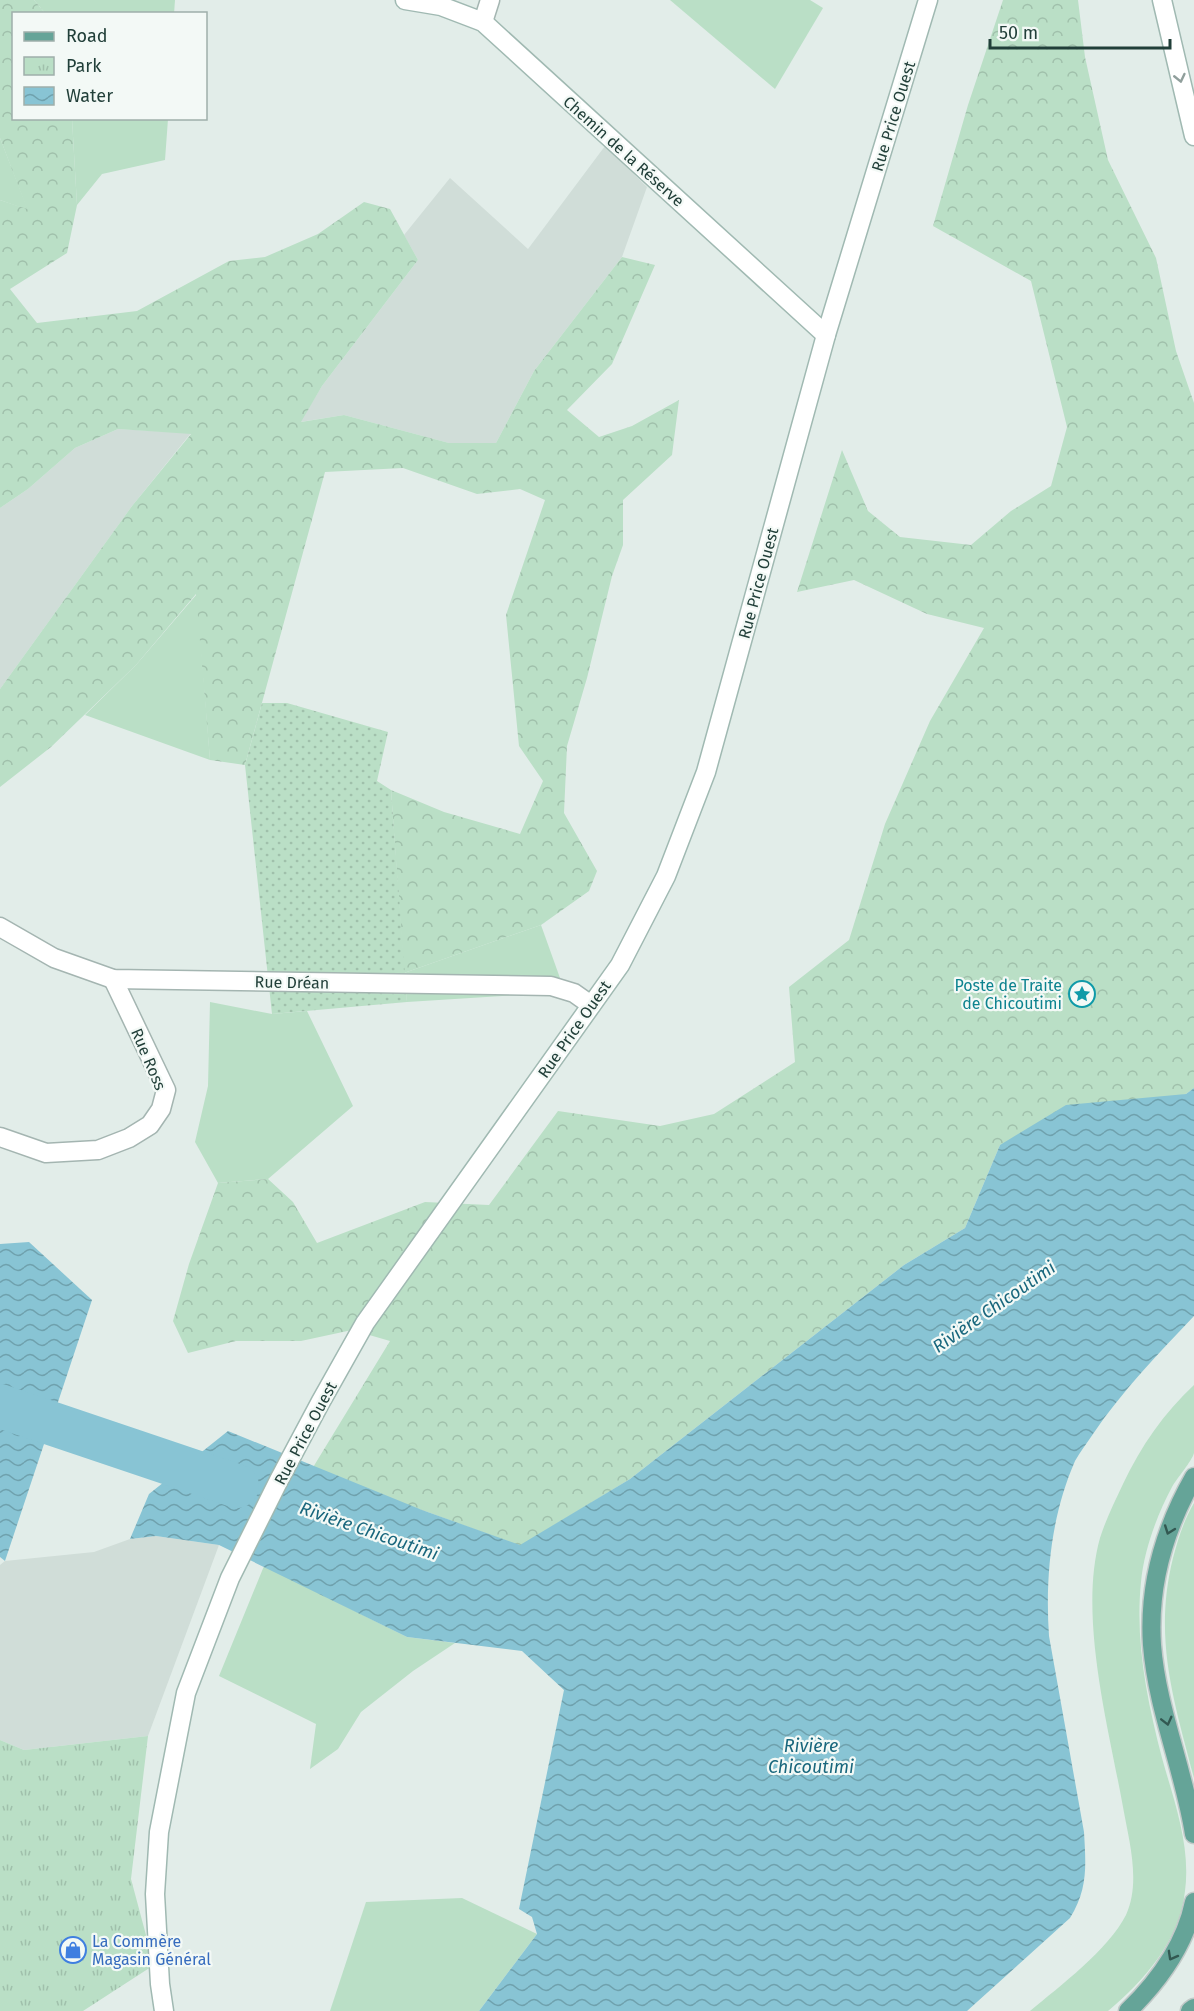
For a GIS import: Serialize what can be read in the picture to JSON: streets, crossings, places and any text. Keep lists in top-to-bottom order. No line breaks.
{"streets":{"street":["Rue Price Ouest","Chemin de la Réserve","Rue Dréan","Rue Ross"]},"crossings":[["Rue Price Ouest","Chemin de la Réserve"],["Rue Price Ouest","Rue Dréan"],["Rue Dréan","Rue Ross"]],"water":["Rivière Chicoutimi"],"places":{"place":["Poste de Traite de Chicoutimi"],"shop":["La Commère Magasin Général"]},"legend":["Road","Park","Water"],"scale_bar":"50 m"}
